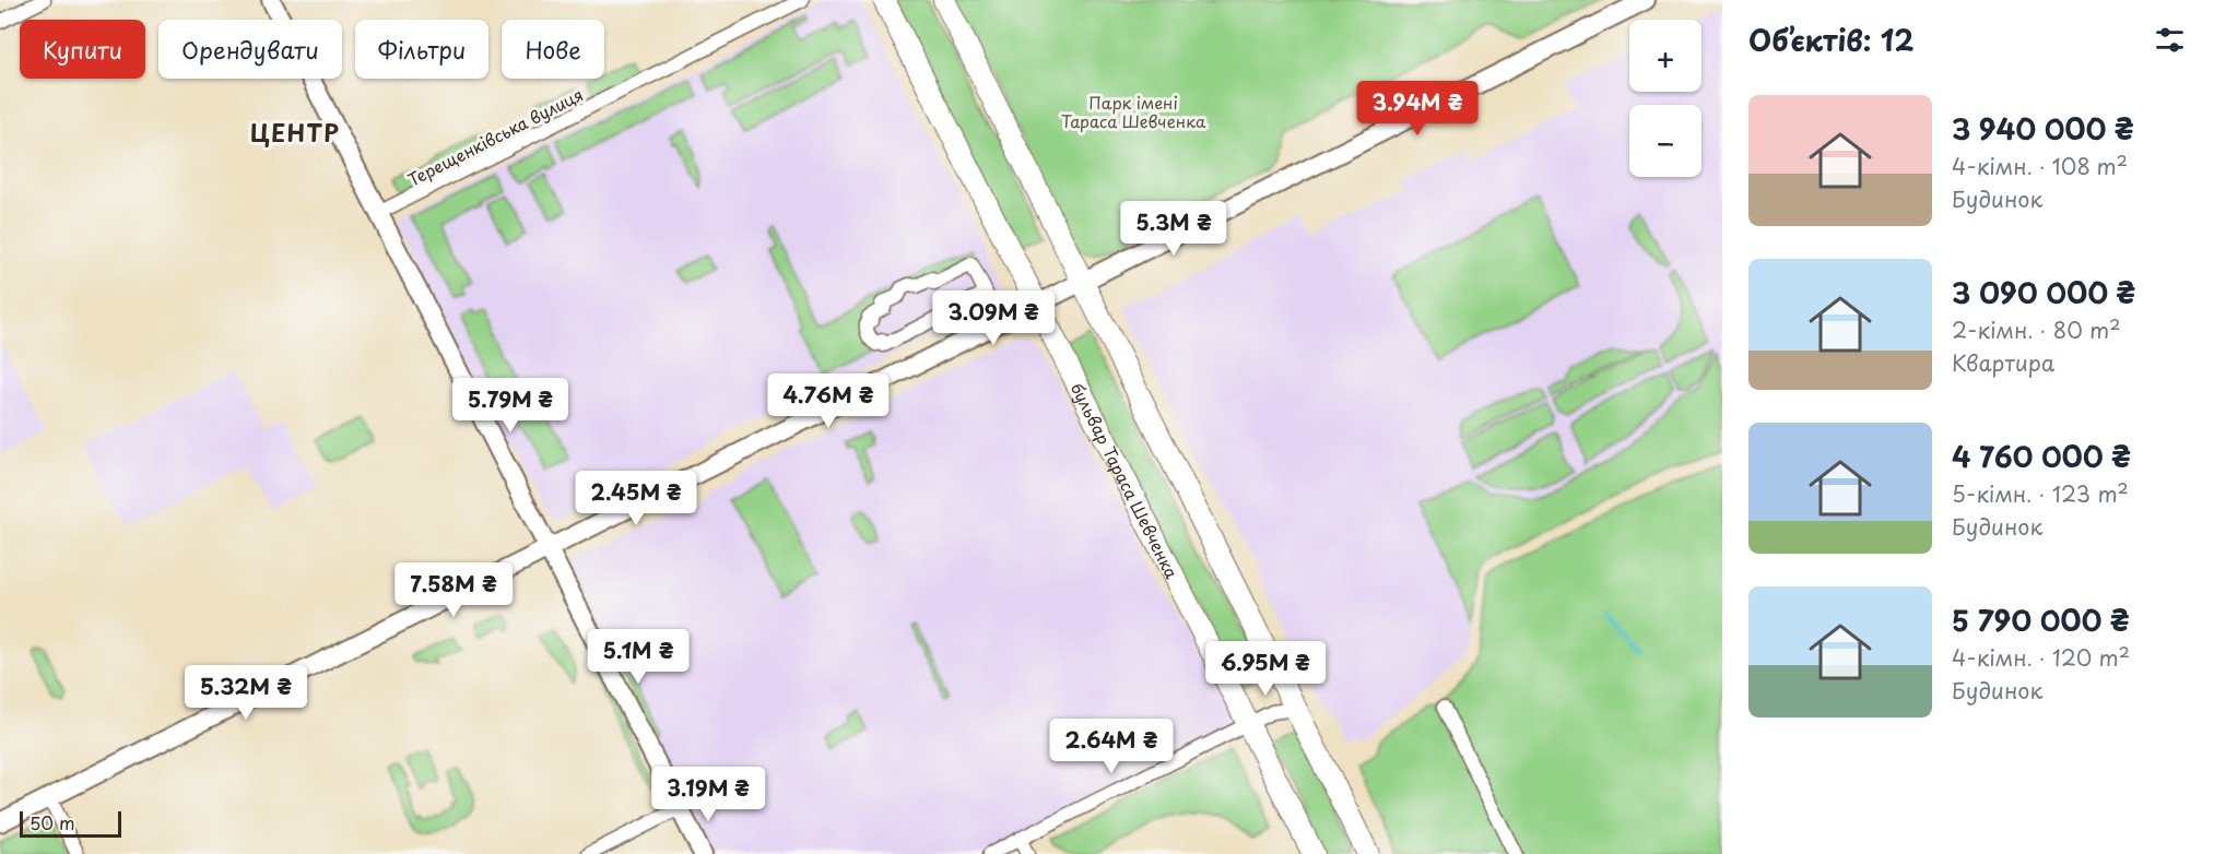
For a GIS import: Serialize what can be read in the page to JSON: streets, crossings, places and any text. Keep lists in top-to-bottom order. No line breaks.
{"streets":{"main road":["бульвар Тараса Шевченка"],"street":["Терещенківська вулиця"]},"districts":["ЦЕНТР"],"parks":["Парк імені Тараса Шевченка"],"scale_bar":"50 m","page":{"heading":"Об’єктів: 12","map_buttons":["+","−"],"chip":["Купити","Орендувати","Фільтри","Нове"],"list":[{"name":"3 940 000 ₴","note":"4-кімн. · 108 m² · Будинок"},{"name":"3 090 000 ₴","note":"2-кімн. · 80 m² · Квартира"},{"name":"4 760 000 ₴","note":"5-кімн. · 123 m² · Будинок"},{"name":"5 790 000 ₴","note":"4-кімн. · 120 m² · Будинок"}],"price":["3.94M ₴","5.3M ₴","3.09M ₴","4.76M ₴","5.79M ₴","2.45M ₴","7.58M ₴","5.1M ₴","6.95M ₴","5.32M ₴","2.64M ₴","3.19M ₴"],"scale":"50 m"}}
